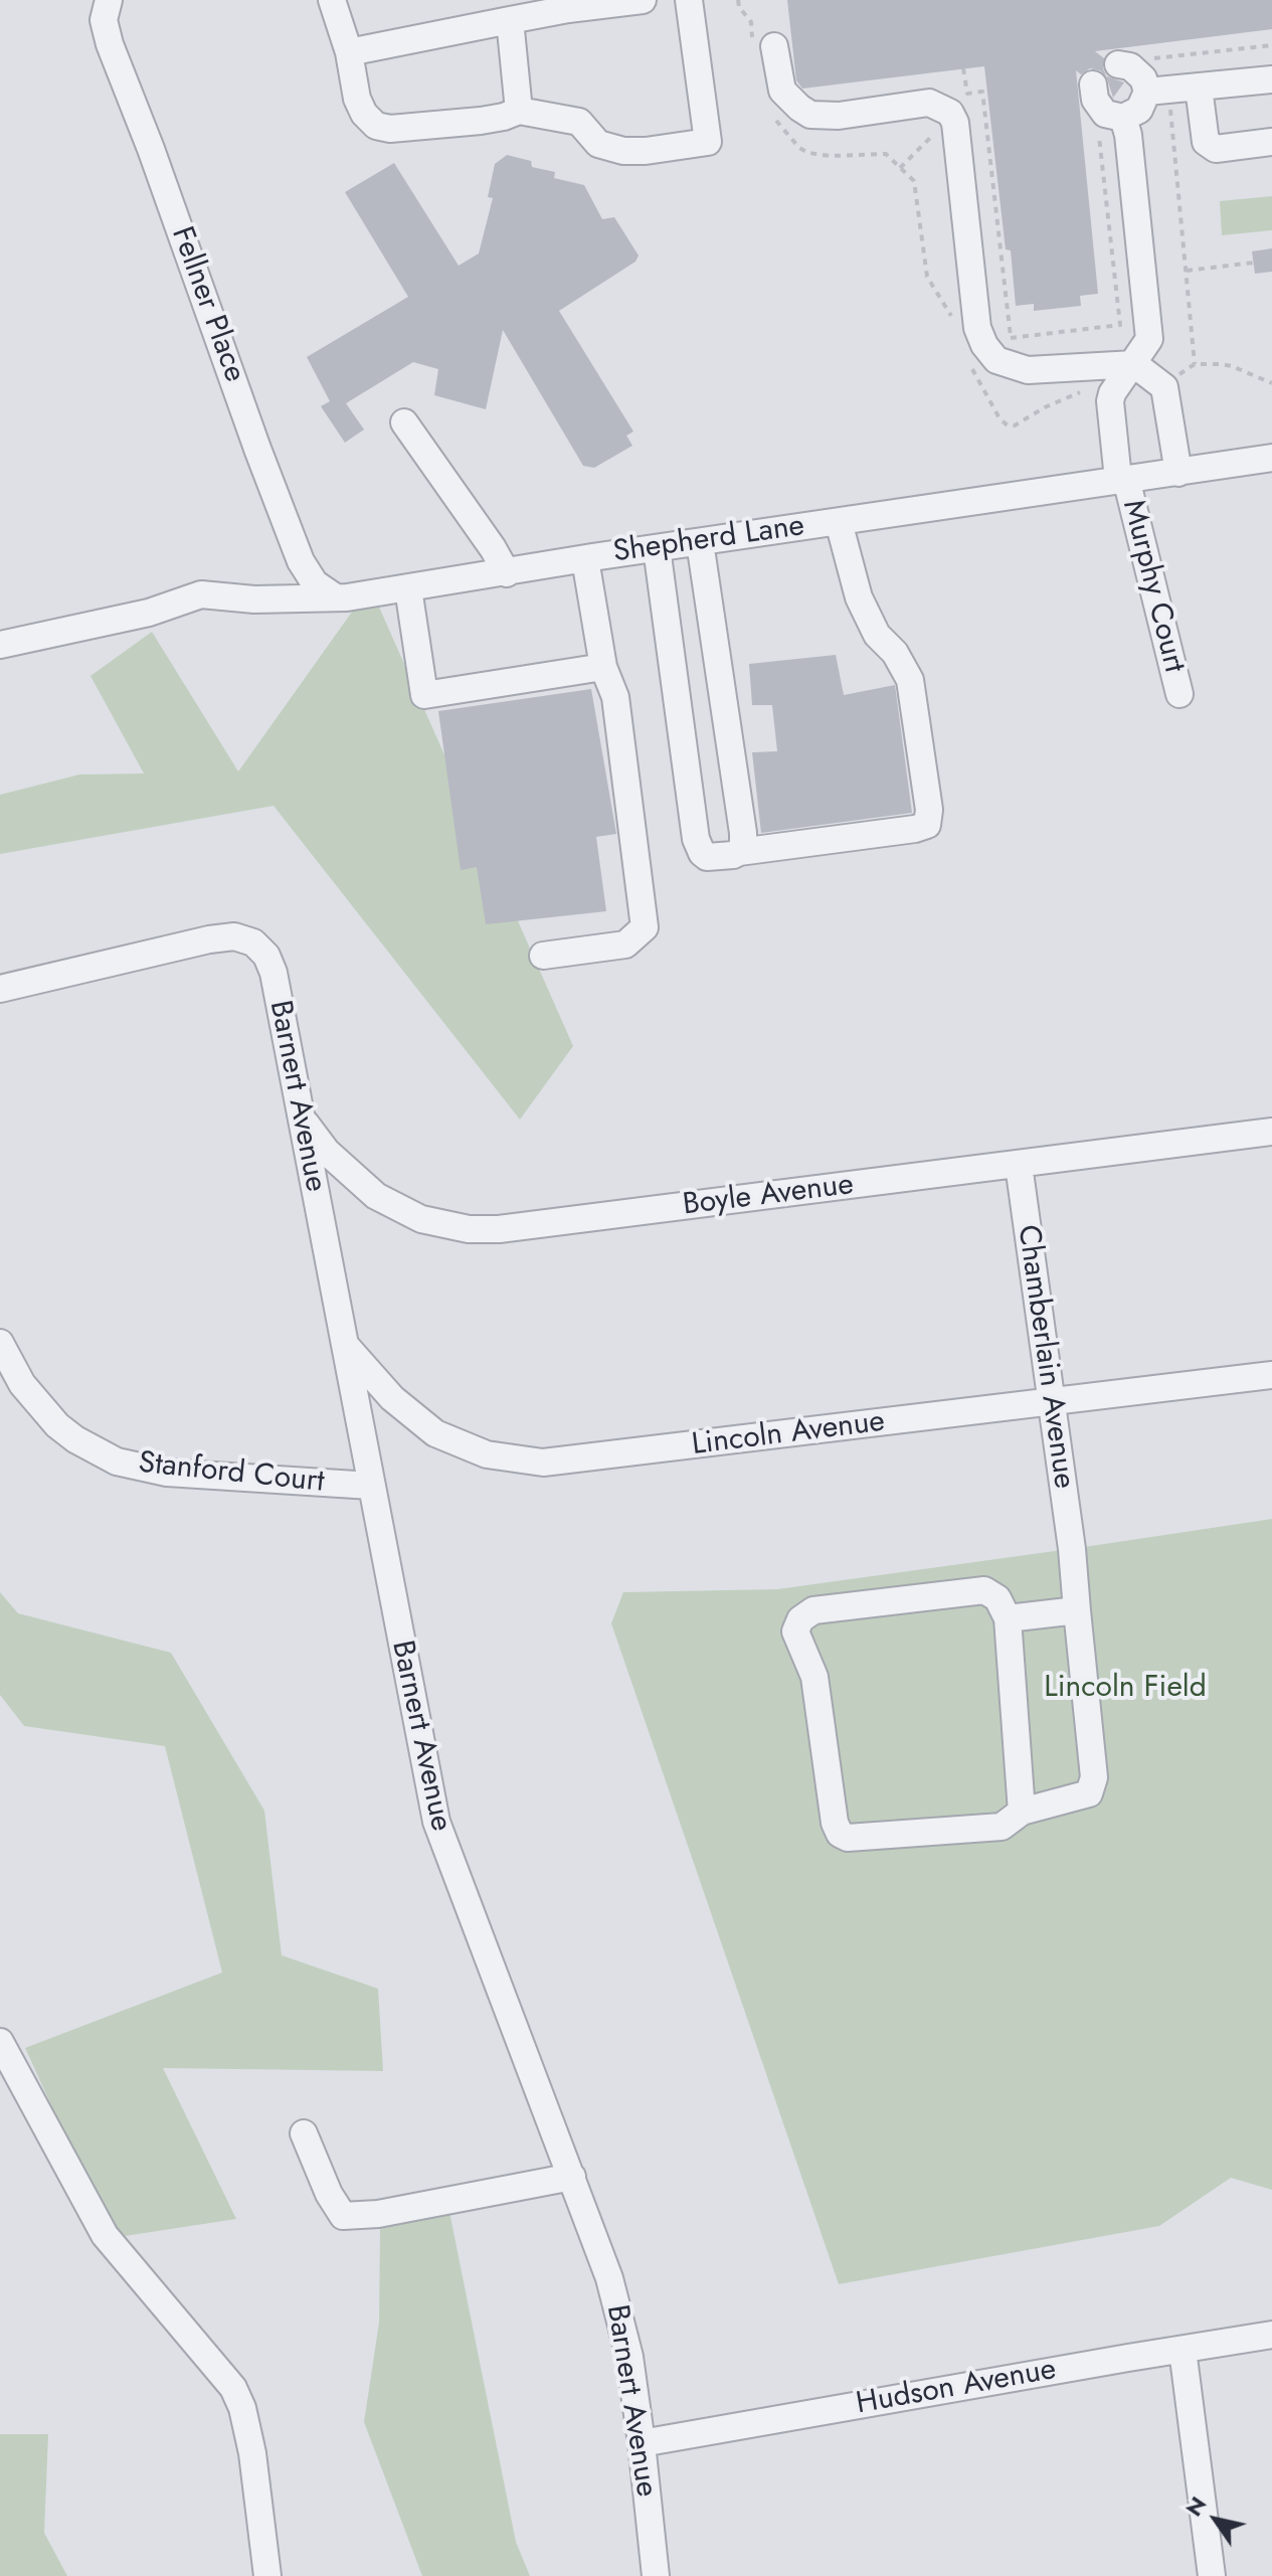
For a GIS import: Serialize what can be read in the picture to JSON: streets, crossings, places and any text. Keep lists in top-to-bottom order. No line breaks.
{"streets":{"street":["Fellner Place","Shepherd Lane","Murphy Court","Barnert Avenue","Boyle Avenue","Chamberlain Avenue","Lincoln Avenue","Stanford Court","Hudson Avenue"]},"crossings":[["Fellner Place","Shepherd Lane"],["Shepherd Lane","Murphy Court"],["Barnert Avenue","Boyle Avenue"],["Barnert Avenue","Lincoln Avenue"],["Barnert Avenue","Stanford Court"],["Barnert Avenue","Hudson Avenue"],["Boyle Avenue","Chamberlain Avenue"],["Chamberlain Avenue","Lincoln Avenue"]],"parks":["Lincoln Field"],"north":"top left"}
